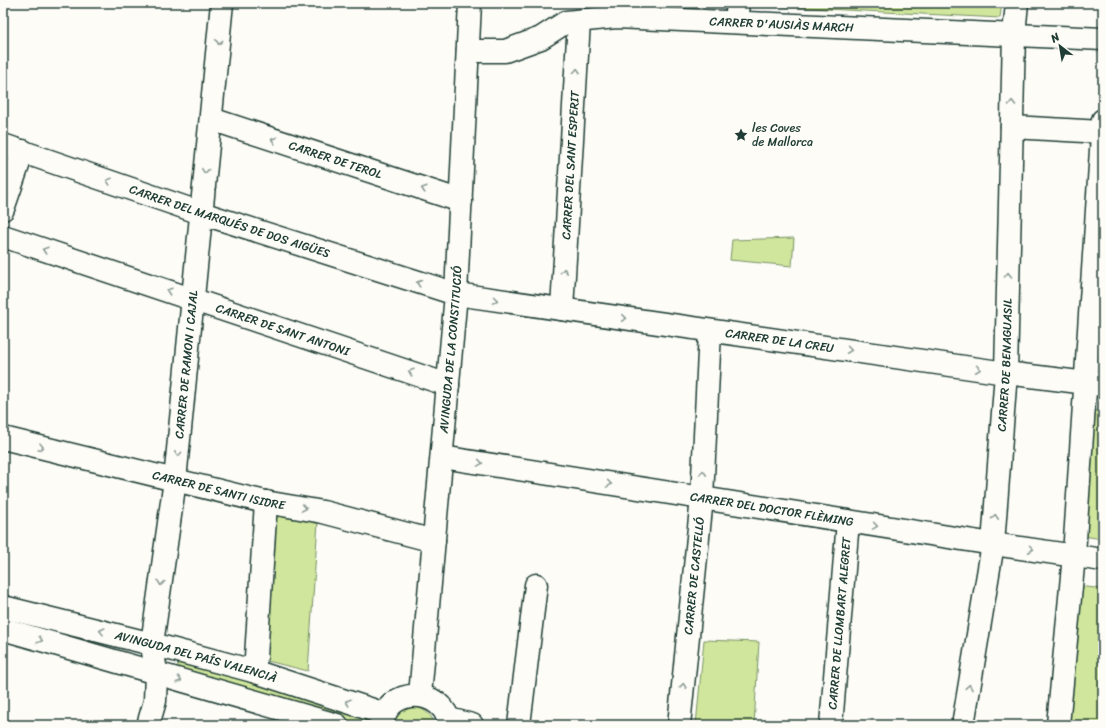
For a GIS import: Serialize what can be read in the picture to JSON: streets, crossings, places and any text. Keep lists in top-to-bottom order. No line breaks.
{"streets":{"street":["CARRER D'AUSIÀS MARCH","CARRER DE TEROL","CARRER DEL SANT ESPERIT","CARRER DEL MARQUÉS DE DOS AIGÜES","CARRER DE SANT ANTONI","CARRER DE LA CREU","AVINGUDA DE LA CONSTITUCIÓ","CARRER DE RAMON I CAJAL","CARRER DE BENAGUASIL","CARRER DE SANTI ISIDRE","CARRER DEL DOCTOR FLÈMING","CARRER DE CASTELLÓ","CARRER DE LLOMBART ALEGRET","AVINGUDA DEL PAÍS VALENCIÀ"]},"crossings":[["CARRER D'AUSIÀS MARCH","CARRER DEL SANT ESPERIT"],["CARRER D'AUSIÀS MARCH","AVINGUDA DE LA CONSTITUCIÓ"],["CARRER D'AUSIÀS MARCH","CARRER DE BENAGUASIL"],["CARRER DE TEROL","AVINGUDA DE LA CONSTITUCIÓ"],["CARRER DE TEROL","CARRER DE RAMON I CAJAL"],["CARRER DEL SANT ESPERIT","CARRER DE LA CREU"],["CARRER DEL MARQUÉS DE DOS AIGÜES","CARRER DE LA CREU"],["CARRER DEL MARQUÉS DE DOS AIGÜES","AVINGUDA DE LA CONSTITUCIÓ"],["CARRER DEL MARQUÉS DE DOS AIGÜES","CARRER DE RAMON I CAJAL"],["CARRER DE SANT ANTONI","AVINGUDA DE LA CONSTITUCIÓ"],["CARRER DE SANT ANTONI","CARRER DE RAMON I CAJAL"],["CARRER DE LA CREU","AVINGUDA DE LA CONSTITUCIÓ"],["CARRER DE LA CREU","CARRER DE BENAGUASIL"],["CARRER DE LA CREU","CARRER DE CASTELLÓ"],["AVINGUDA DE LA CONSTITUCIÓ","CARRER DE SANTI ISIDRE"],["AVINGUDA DE LA CONSTITUCIÓ","CARRER DEL DOCTOR FLÈMING"],["CARRER DE RAMON I CAJAL","CARRER DE SANTI ISIDRE"],["CARRER DE RAMON I CAJAL","AVINGUDA DEL PAÍS VALENCIÀ"],["CARRER DE BENAGUASIL","CARRER DEL DOCTOR FLÈMING"],["CARRER DEL DOCTOR FLÈMING","CARRER DE CASTELLÓ"],["CARRER DEL DOCTOR FLÈMING","CARRER DE LLOMBART ALEGRET"]],"one_way":["CARRER DE TEROL","CARRER DEL SANT ESPERIT","CARRER DEL MARQUÉS DE DOS AIGÜES","CARRER DE SANT ANTONI","CARRER DE LA CREU","CARRER DE SANTI ISIDRE","CARRER DEL DOCTOR FLÈMING"],"places":{"place":["les Coves de Mallorca"]},"north":"top left"}
